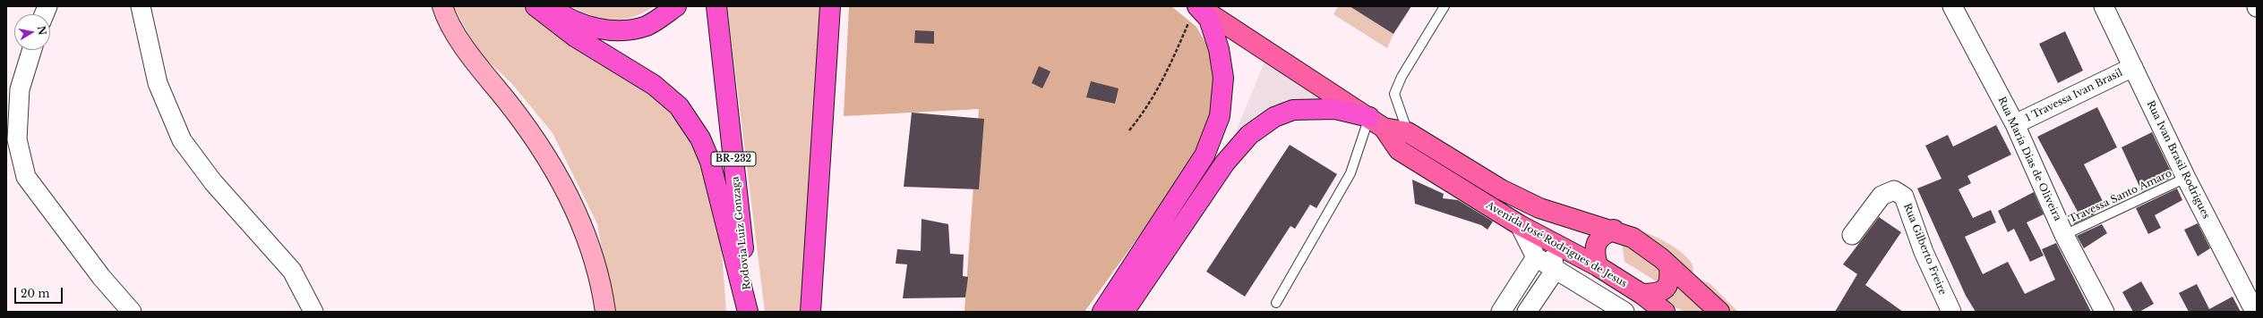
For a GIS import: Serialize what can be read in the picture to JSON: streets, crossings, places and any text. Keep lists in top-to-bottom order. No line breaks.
{"streets":{"highway":["BR-232","Rodovia Luiz Gonzaga"],"main road":["Avenida José Rodrigues de Jesus"],"street":["1 Travessa Ivan Brasil","Rua Maria Dias de Oliveira","Rua Ivan Brasil Rodrigues","Rua Gilberto Freire"],"lane":["Travessa Santo Amaro"]},"crossings":[["1 Travessa Ivan Brasil","Rua Maria Dias de Oliveira"],["1 Travessa Ivan Brasil","Rua Ivan Brasil Rodrigues"],["Rua Maria Dias de Oliveira","Travessa Santo Amaro"],["Rua Ivan Brasil Rodrigues","Travessa Santo Amaro"]],"scale_bar":"20 m","north":"right"}
